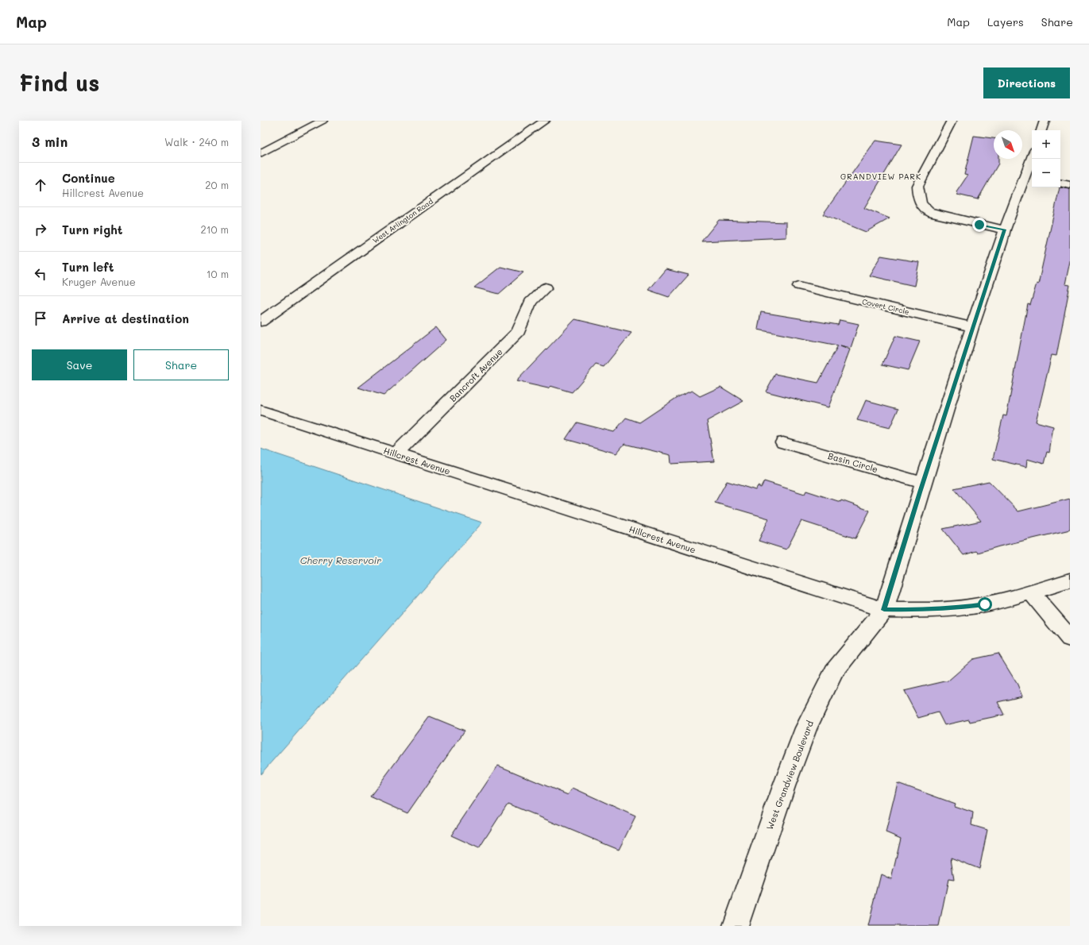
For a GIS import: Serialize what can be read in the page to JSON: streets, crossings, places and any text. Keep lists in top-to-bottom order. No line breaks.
{"streets":{"street":["West Arlington Road","Covert Circle","Bancroft Avenue","Hillcrest Avenue","Basin Circle","West Grandview Boulevard"]},"crossings":[["Covert Circle","West Grandview Boulevard"],["Bancroft Avenue","Hillcrest Avenue"],["Hillcrest Avenue","West Grandview Boulevard"],["Basin Circle","West Grandview Boulevard"]],"districts":["GRANDVIEW PARK"],"water":["Cherry Reservoir"],"north":"bottom right","page":{"header":"Map","nav":["Map","Layers","Share"],"buttons":["Directions",["Save","Share"]],"title":"Find us","heading":["3 min","Walk · 240 m"],"map_buttons":["+","−"],"list":[["Continue","Hillcrest Avenue","20 m"],["Turn right","210 m"],["Turn left","Kruger Avenue","10 m"],"Arrive at destination"]}}
